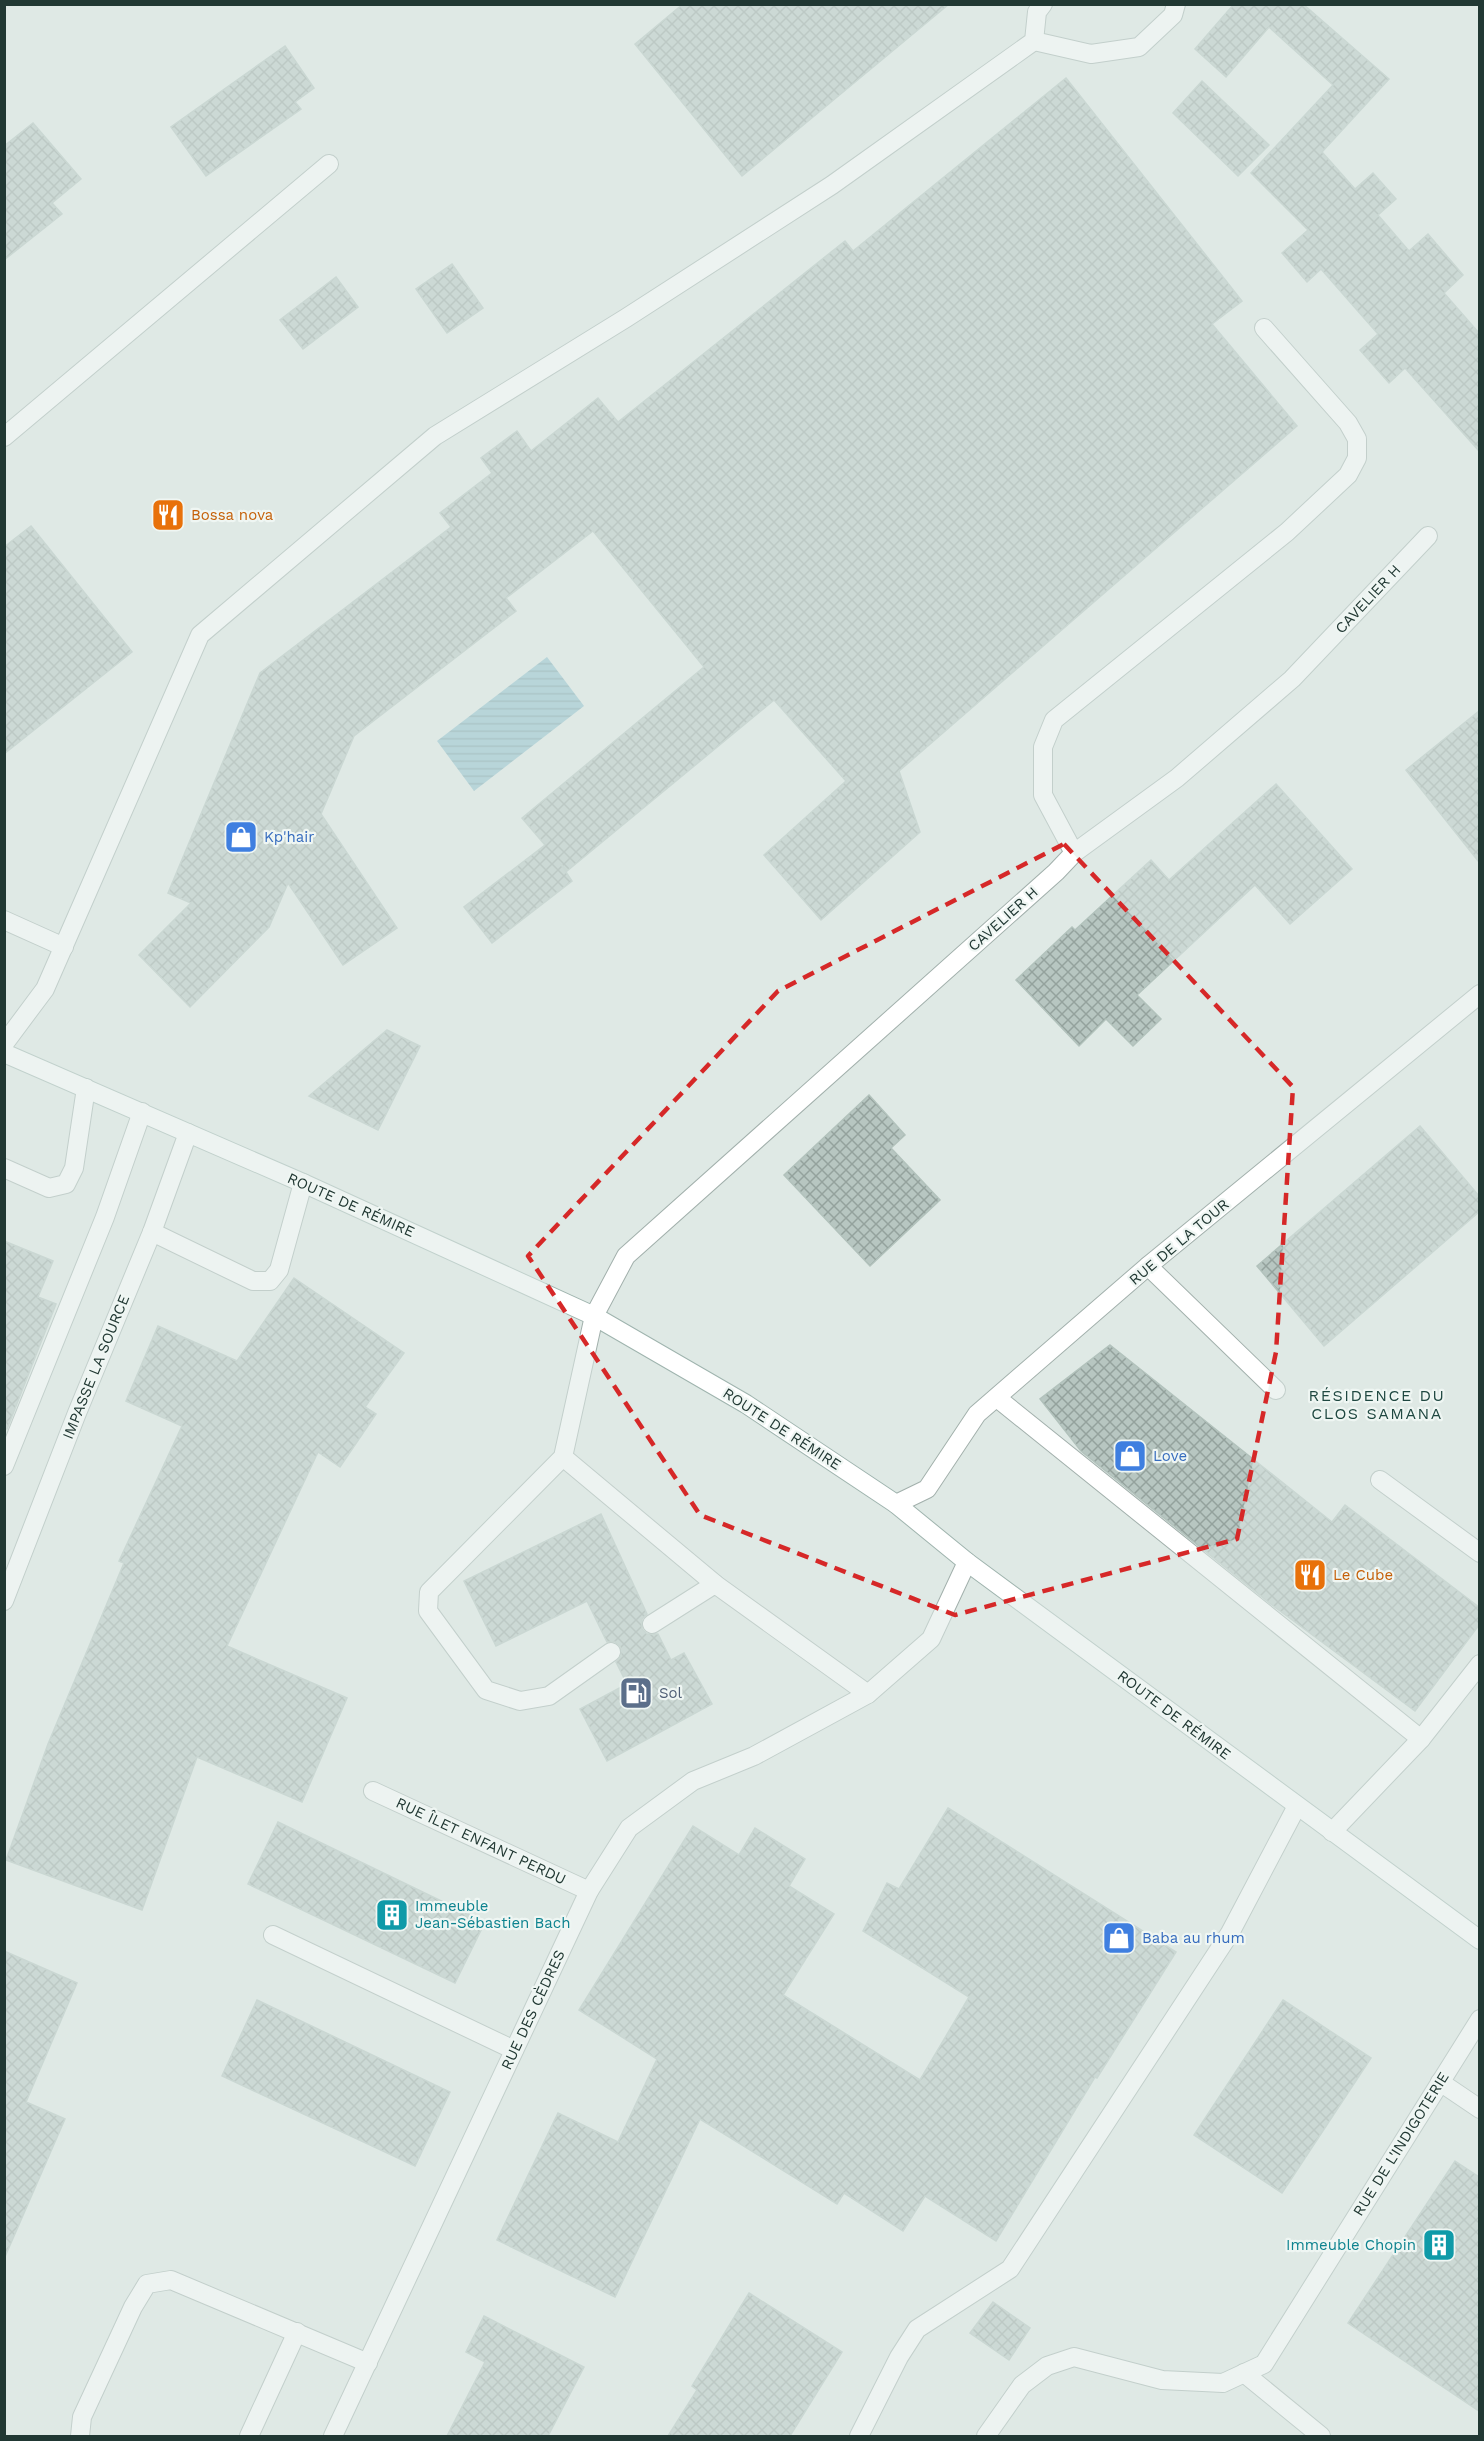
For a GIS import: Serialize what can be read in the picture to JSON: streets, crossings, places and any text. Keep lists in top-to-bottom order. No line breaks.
{"streets":{"street":["CAVELIER H","ROUTE DE RÉMIRE","RUE DE LA TOUR","IMPASSE LA SOURCE","RUE ÎLET ENFANT PERDU","RUE DES CÈDRES","RUE DE L'INDIGOTERIE"]},"crossings":[["CAVELIER H","ROUTE DE RÉMIRE"],["ROUTE DE RÉMIRE","RUE DE LA TOUR"],["ROUTE DE RÉMIRE","IMPASSE LA SOURCE"],["ROUTE DE RÉMIRE","RUE DES CÈDRES"],["RUE ÎLET ENFANT PERDU","RUE DES CÈDRES"]],"districts":["RÉSIDENCE DU CLOS SAMANA"],"places":{"restaurant":["Bossa nova","Le Cube"],"shop":["Kp'hair","Love","Baba au rhum"],"fuel station":["Sol"],"building":["Immeuble Jean-Sébastien Bach","Immeuble Chopin"]}}
